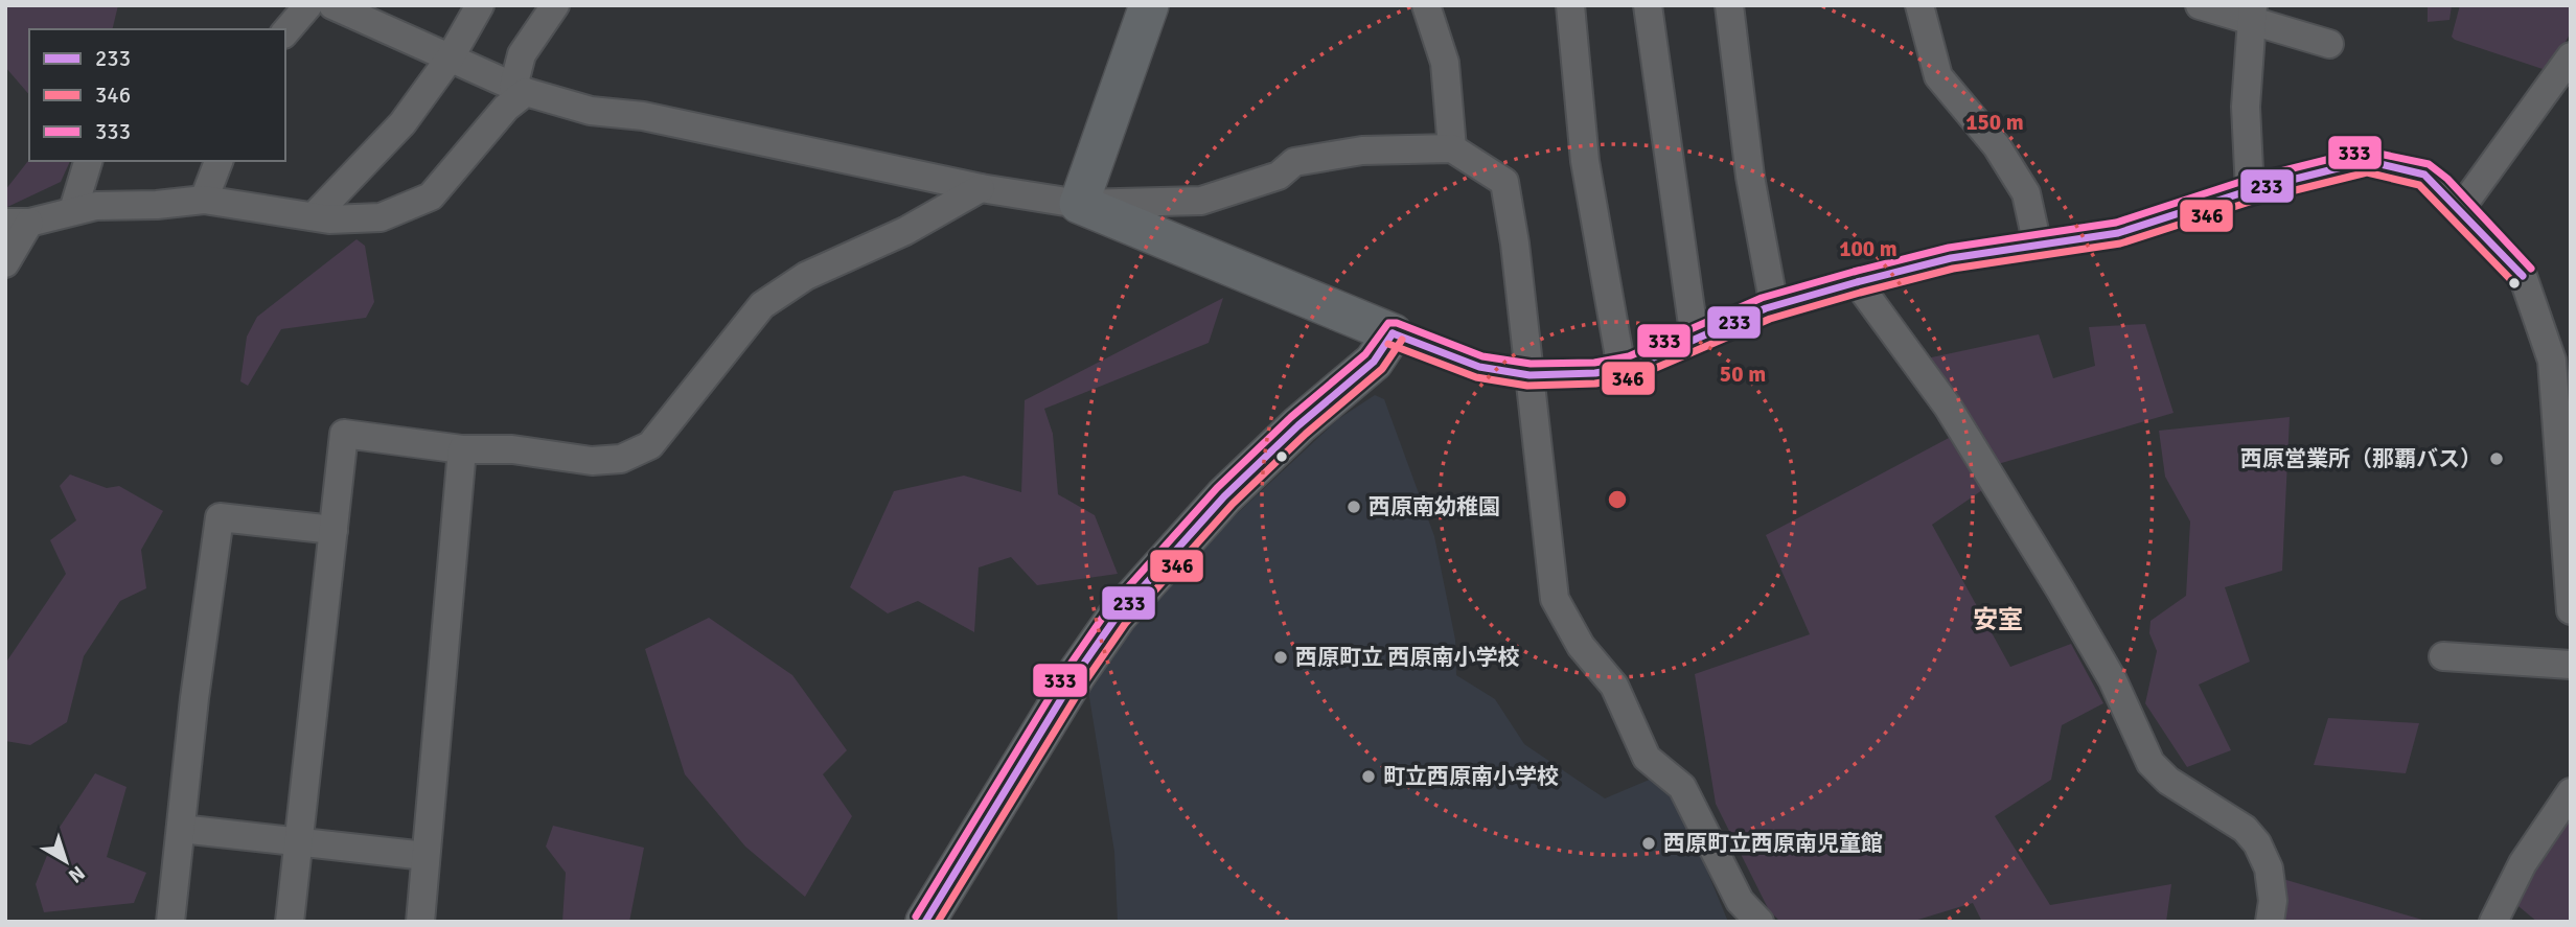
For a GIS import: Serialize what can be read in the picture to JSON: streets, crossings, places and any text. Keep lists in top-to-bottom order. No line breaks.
{"districts":["安室"],"places":["西原営業所（那覇バス）","西原南幼稚園","西原町立 西原南小学校","町立西原南小学校","西原町立西原南児童館"],"lines":["transit line 333","transit line 233","transit line 346"],"legend":["233","346","333"],"north":"bottom right","rings":["150 m","100 m","50 m"]}
